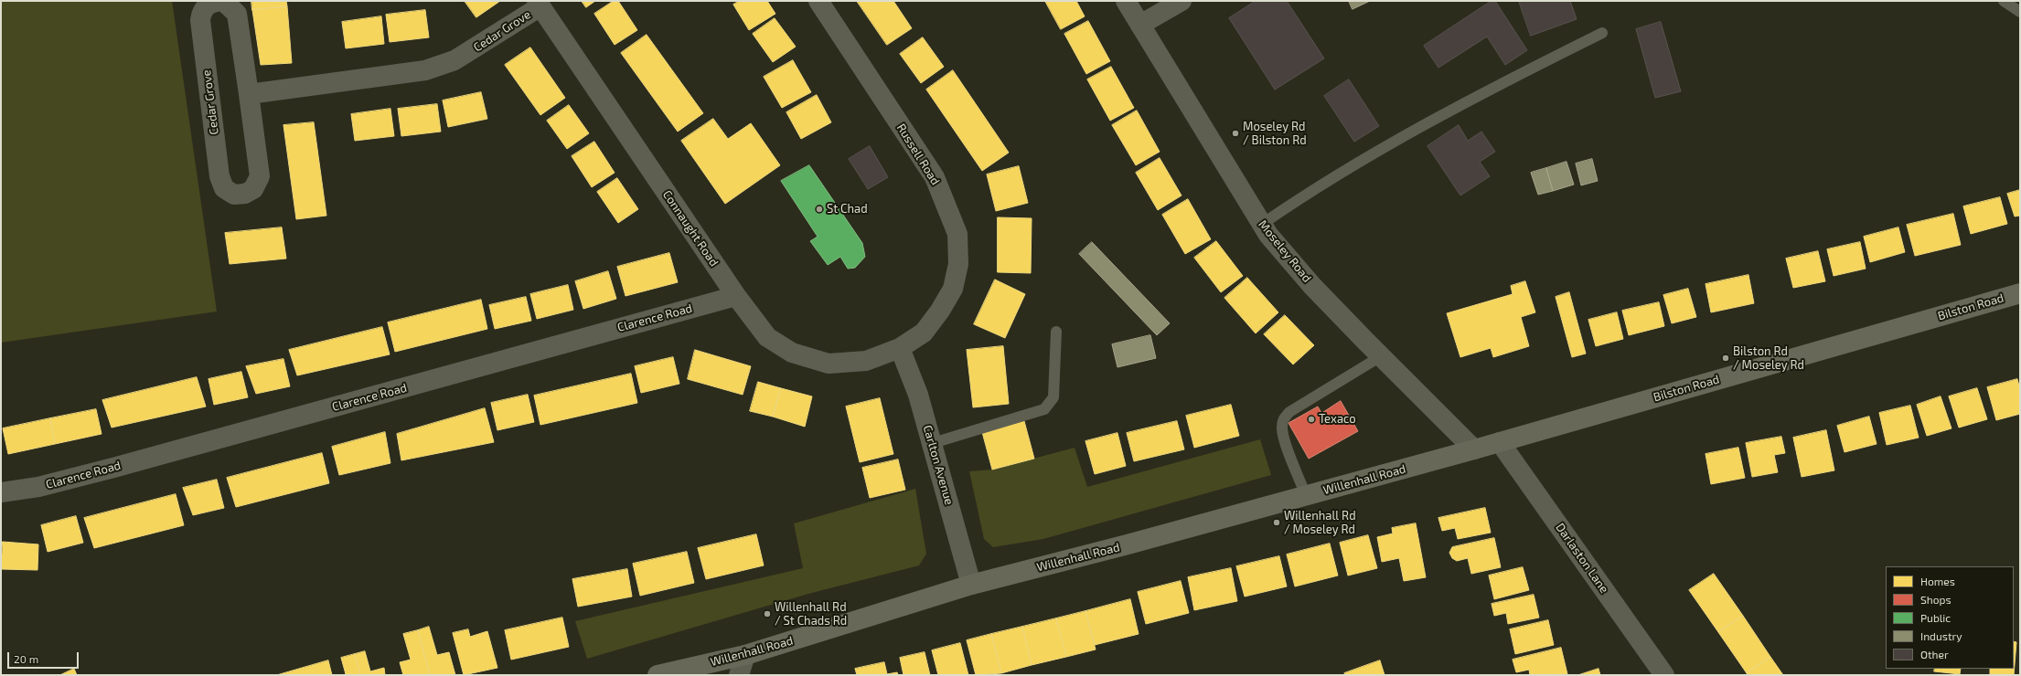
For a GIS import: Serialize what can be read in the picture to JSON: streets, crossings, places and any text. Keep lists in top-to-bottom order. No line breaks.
{"streets":{"main road":["Bilston Road","Willenhall Road"],"street":["Cedar Grove","Russell Road","Connaught Road","Moseley Road","Clarence Road","Carlton Avenue","Darlaston Lane"]},"crossings":[["Cedar Grove","Connaught Road"],["Russell Road","Connaught Road"],["Russell Road","Carlton Avenue"],["Connaught Road","Clarence Road"],["Connaught Road","Carlton Avenue"],["Moseley Road","Willenhall Road"],["Bilston Road","Willenhall Road"],["Bilston Road","Darlaston Lane"],["Carlton Avenue","Willenhall Road"],["Willenhall Road","Darlaston Lane"]],"places":["Moseley Rd / Bilston Rd","St Chad","Bilston Rd / Moseley Rd","Texaco","Willenhall Rd / Moseley Rd","Willenhall Rd / St Chads Rd"],"legend":["Homes","Shops","Public","Industry","Other"],"scale_bar":"20 m"}
